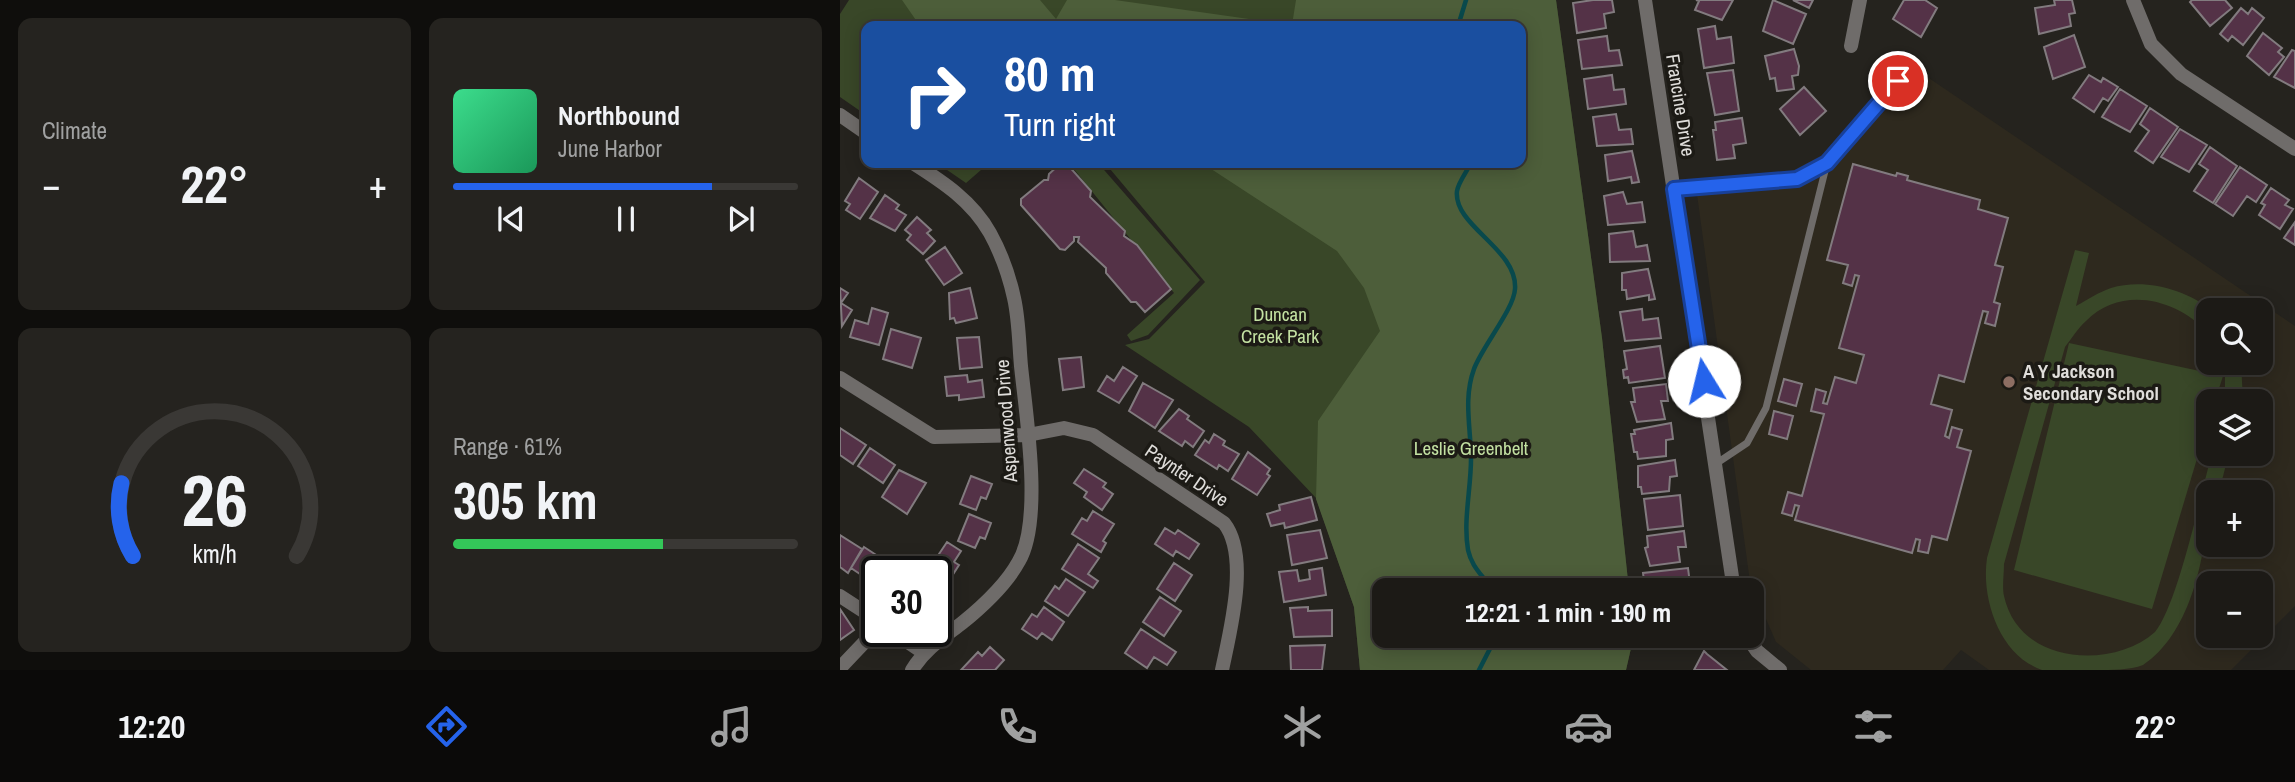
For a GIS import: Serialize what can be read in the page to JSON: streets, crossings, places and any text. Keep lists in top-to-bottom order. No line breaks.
{"streets":{"street":["Francine Drive","Aspenwood Drive","Paynter Drive"]},"crossings":[["Aspenwood Drive","Paynter Drive"]],"parks":["Duncan Creek Park","Leslie Greenbelt"],"places":["A Y Jackson Secondary School"],"page":{"tile":["Climate",["Range · 61%","305 km"]],"turn":["80 m","Turn right"],"song":["Northbound","June Harbor"],"heat":["−","22°","+"],"map_buttons":["+","−"],"limit":"30","trip":"12:21 · 1 min · 190 m","tabs":["12:20","22°"],"gauge":["26","km/h"]}}
